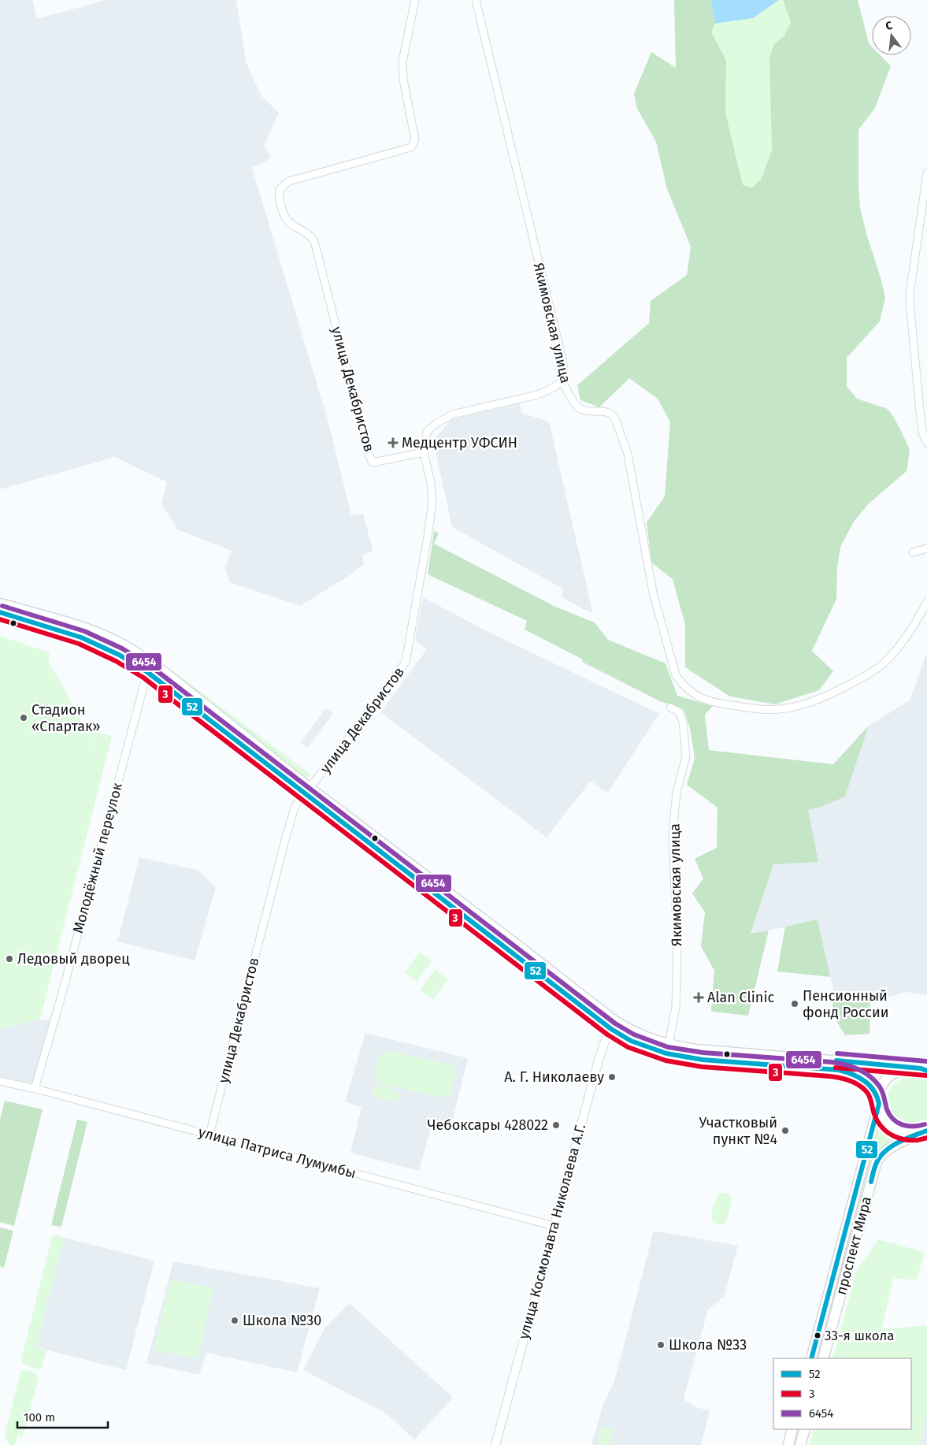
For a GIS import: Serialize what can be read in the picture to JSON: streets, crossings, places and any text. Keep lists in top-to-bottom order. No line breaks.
{"streets":{"main road":["проспект Мира"],"street":["Якимовская улица","улица Декабристов","Молодёжный переулок","улица Патриса Лумумбы","улица Космонавта Николаева А.Г."]},"crossings":[["улица Декабристов","улица Патриса Лумумбы"],["Молодёжный переулок","улица Патриса Лумумбы"],["улица Патриса Лумумбы","улица Космонавта Николаева А.Г."]],"places":{"health":["Медцентр УФСИН","Alan Clinic"],"other":["Стадион «Спартак»","Ледовый дворец","Пенсионный фонд России","А. Г. Николаеву","Чебоксары 428022","Участковый пункт №4","Школа №30","33-я школа","Школа №33"]},"lines":["transit line 6454","transit line 52","transit line 3"],"legend":["52","3","6454"],"scale_bar":"100 m","north":"top"}
